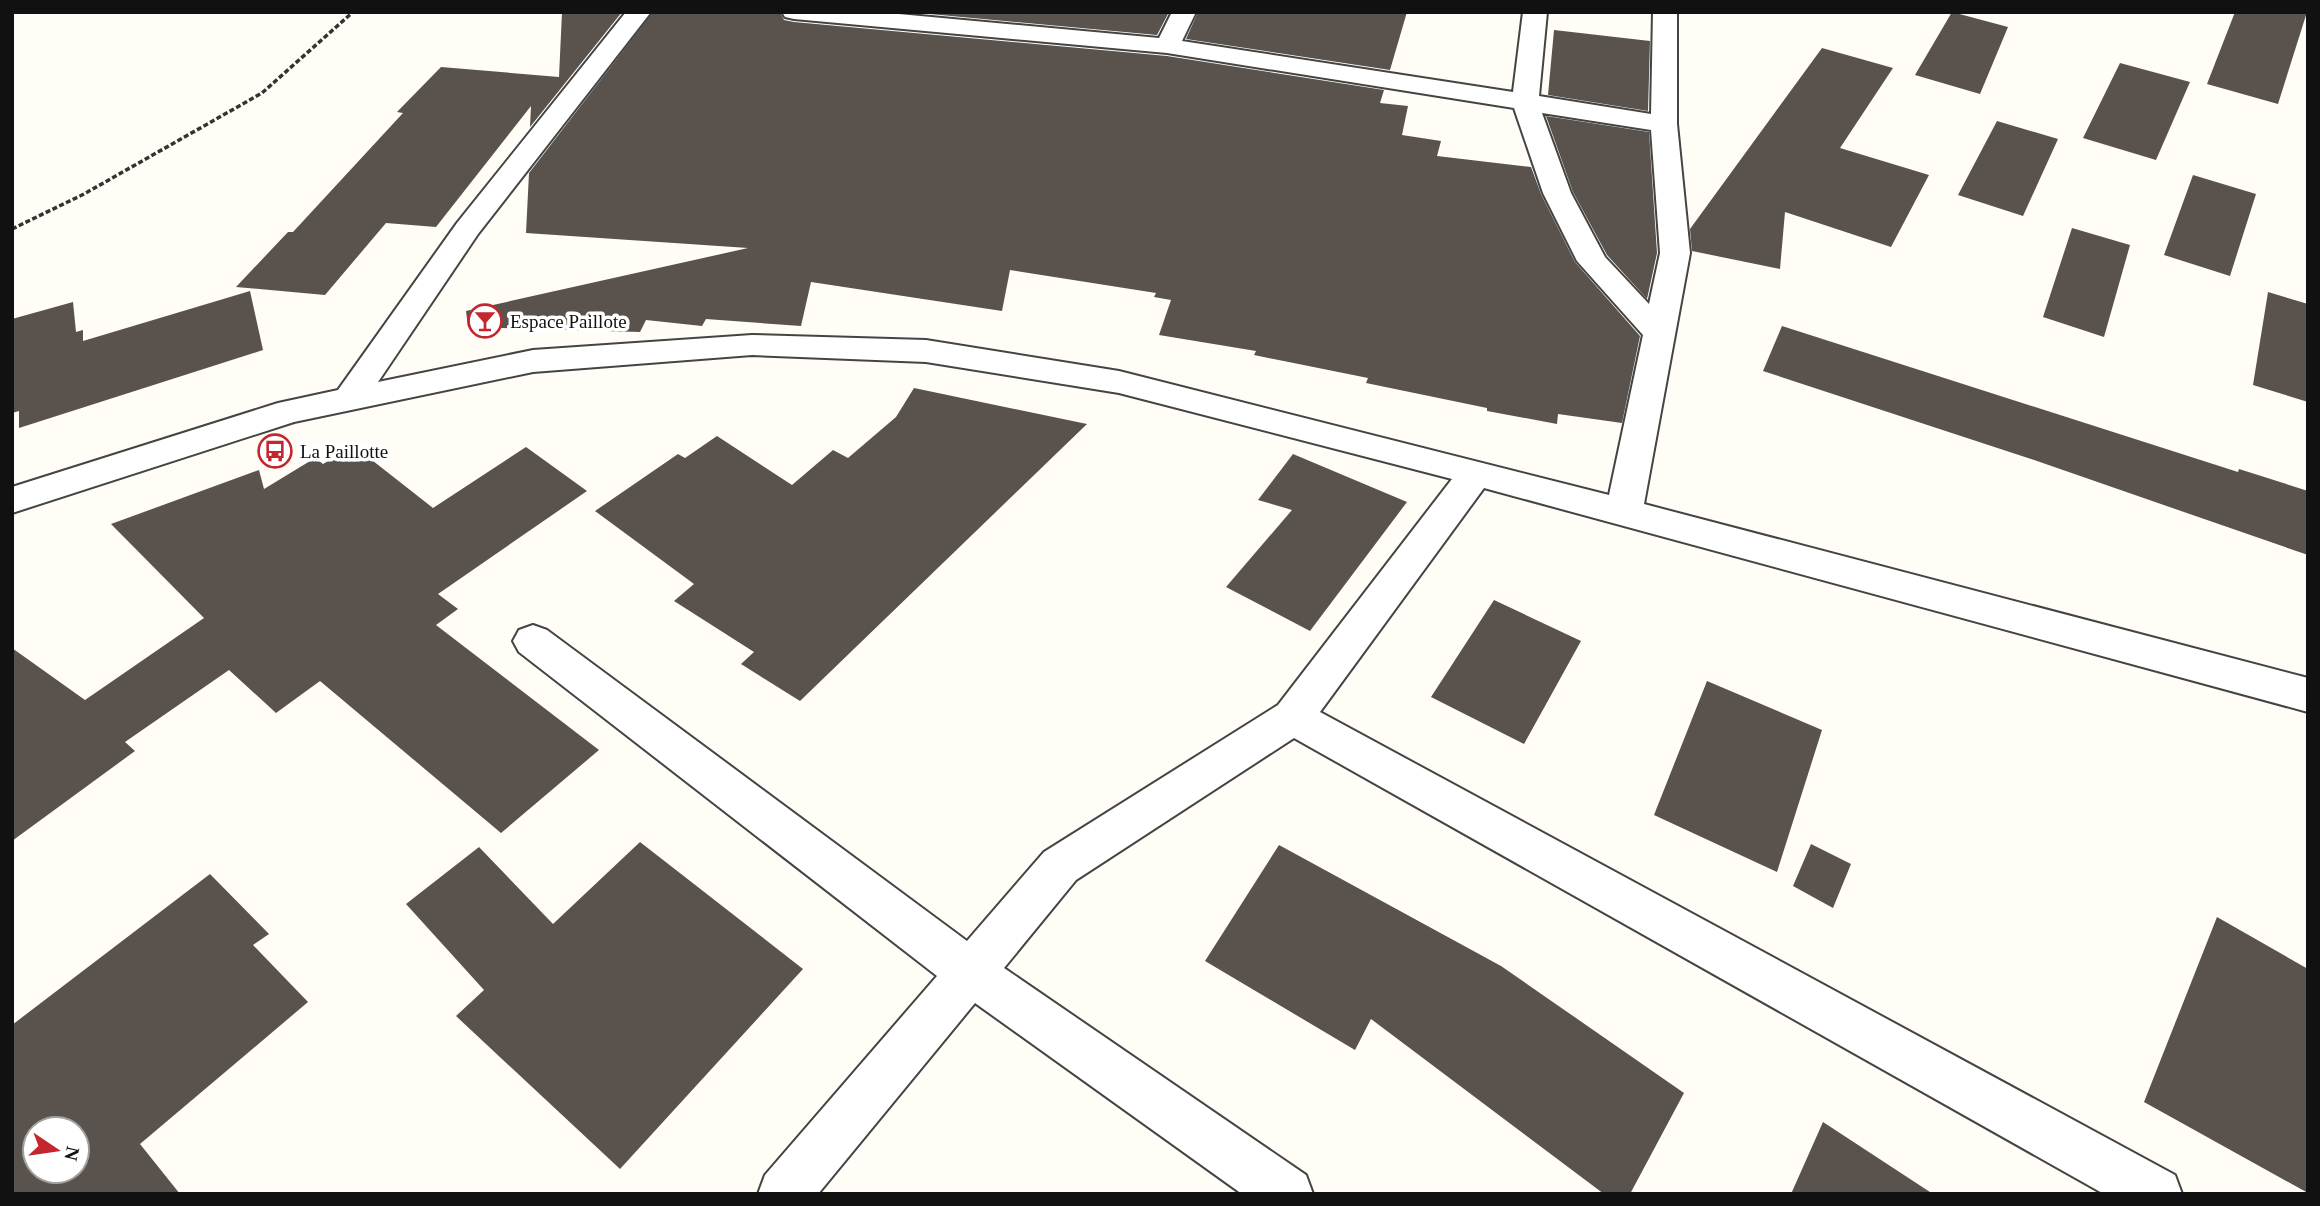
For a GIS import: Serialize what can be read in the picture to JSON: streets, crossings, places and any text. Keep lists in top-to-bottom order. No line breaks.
{"places":{"bar":["Espace Paillote"],"bus stop":["La Paillotte"]},"north":"right"}
